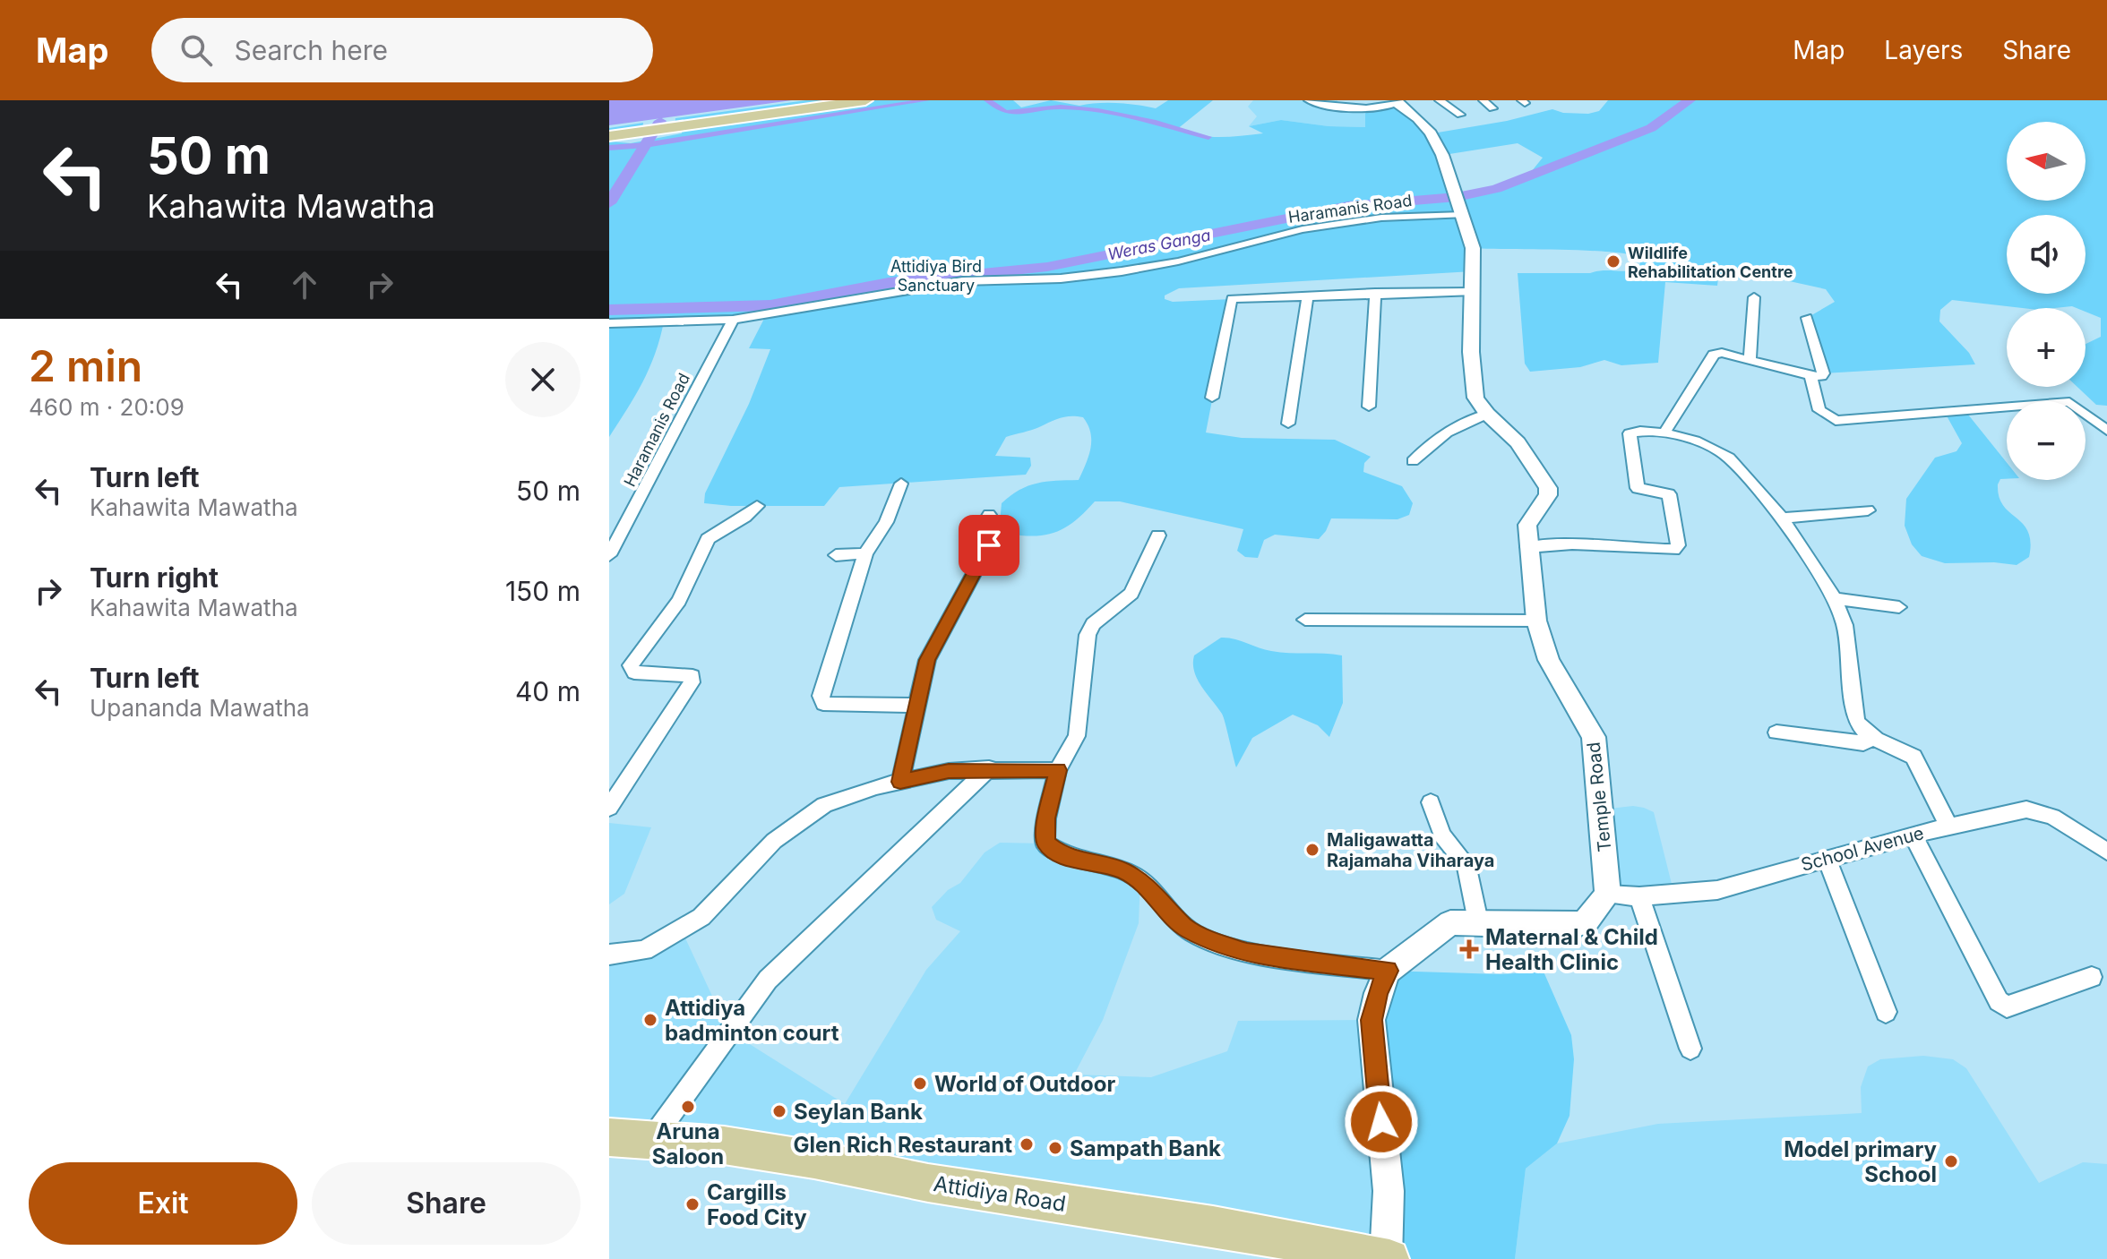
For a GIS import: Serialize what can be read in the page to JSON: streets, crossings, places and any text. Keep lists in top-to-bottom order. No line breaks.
{"streets":{"main road":["Attidiya Road"],"street":["Haramanis Road","Temple Road","School Avenue"]},"crossings":[["Haramanis Road","Temple Road"],["Temple Road","School Avenue"]],"water":["Weras Ganga"],"parks":["Attidiya Bird Sanctuary"],"places":{"other":["Wildlife Rehabilitation Centre","Maligawatta Rajamaha Viharaya","Attidiya badminton court","World of Outdoor","Aruna Saloon","Seylan Bank","Glen Rich Restaurant","Sampath Bank","Model primary School","Cargills Food City"],"health":["Maternal & Child Health Clinic"]},"north":"left","page":{"header":"Map","search":"Search here","nav":["Map","Layers","Share"],"turn":["50 m","Kahawita Mawatha"],"map_buttons":["+","−"],"heading":["2 min","460 m · 20:09"],"list":[{"name":"Turn left","note":"Kahawita Mawatha","value":"50 m"},{"name":"Turn right","note":"Kahawita Mawatha","value":"150 m"},{"name":"Turn left","note":"Upananda Mawatha","value":"40 m"}],"buttons":["Exit","Share"]}}
